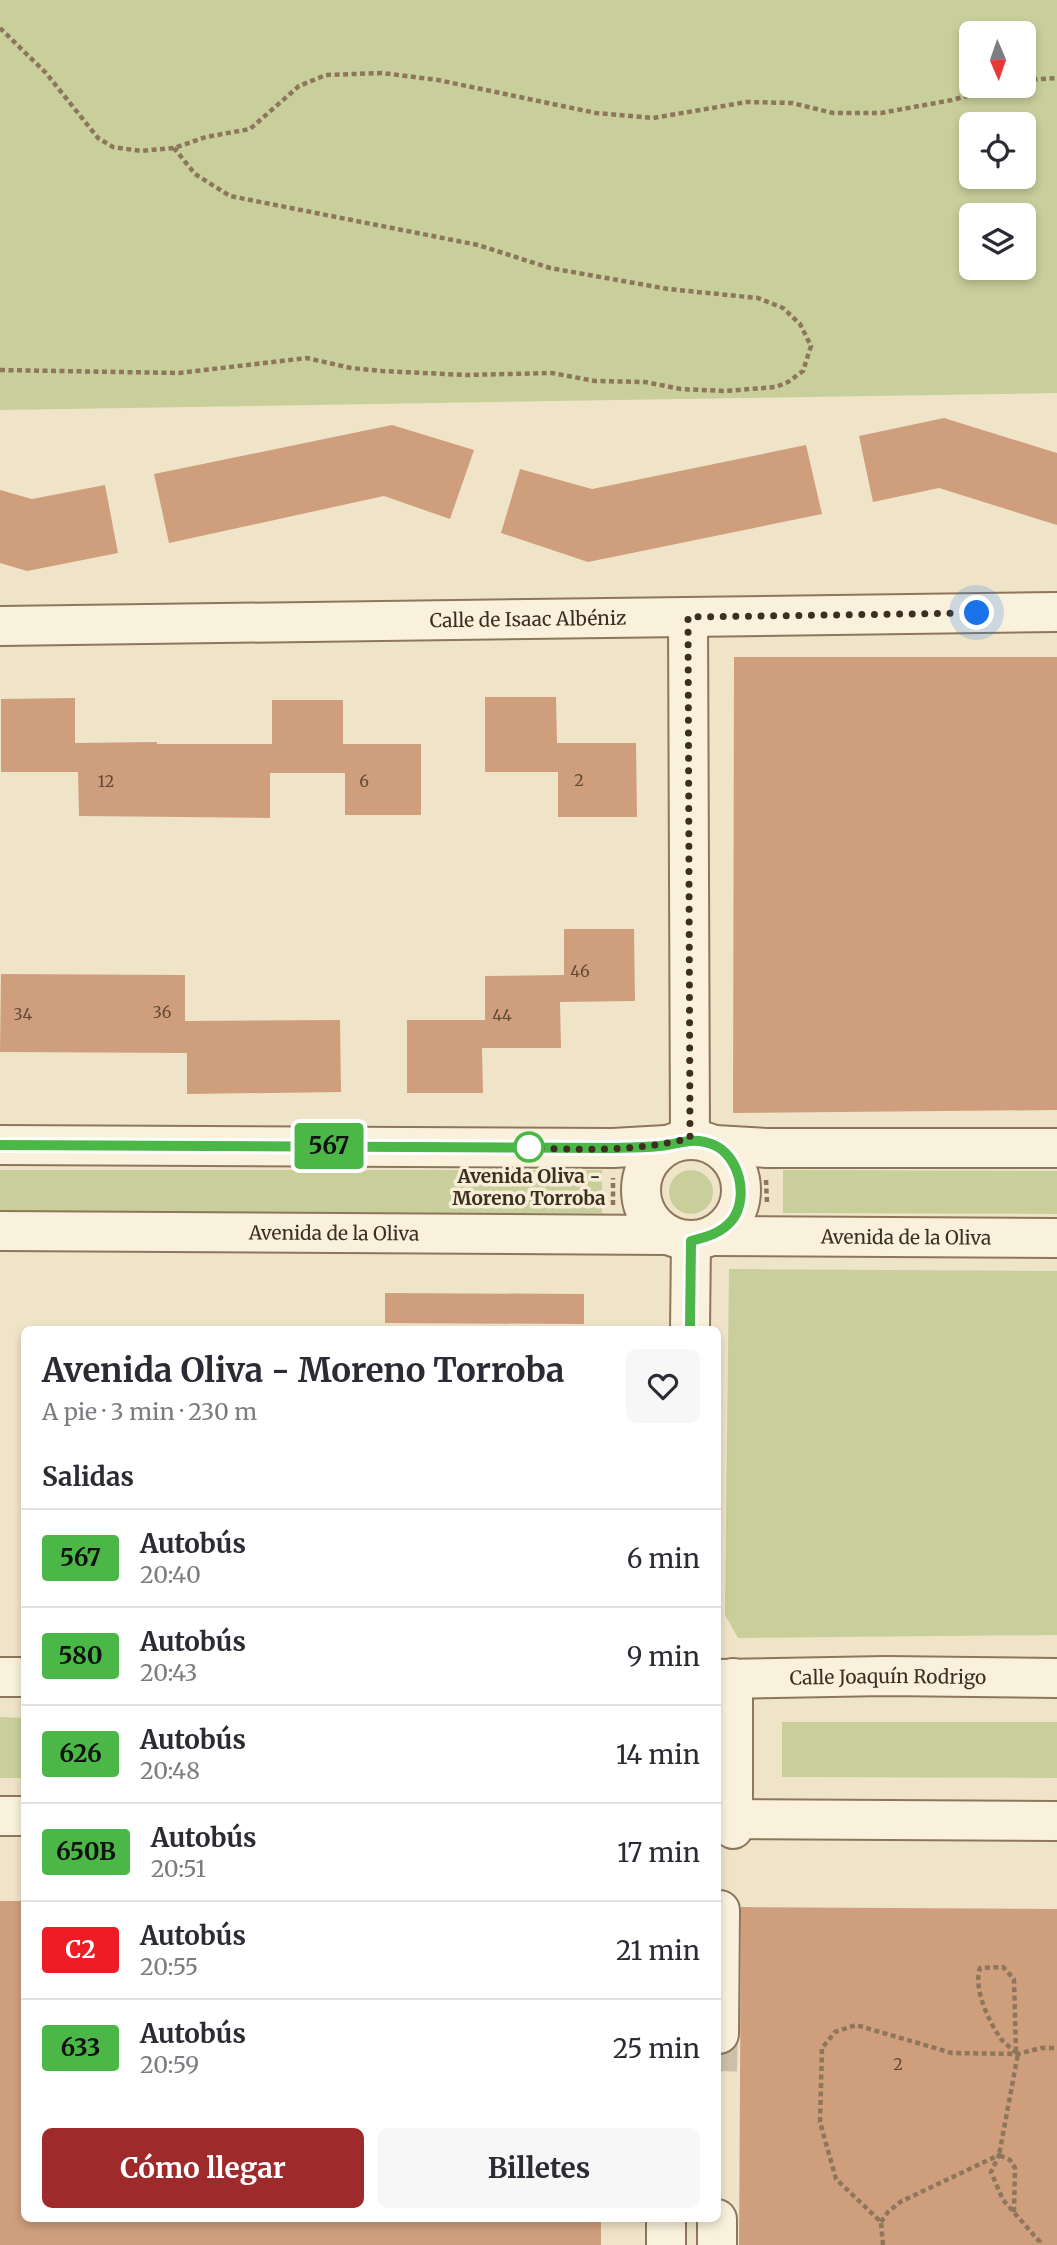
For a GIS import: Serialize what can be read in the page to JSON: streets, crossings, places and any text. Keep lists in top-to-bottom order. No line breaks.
{"streets":{"street":["Calle de Isaac Albéniz","Avenida de la Oliva","Calle Joaquín Rodrigo"]},"places":["Avenida Oliva - Moreno Torroba"],"lines":["bus line 567"],"house_numbers":["2","12","6","46","36","34","44","2"],"north":"bottom","page":{"on_map":"567","heading":[["Avenida Oliva - Moreno Torroba","A pie · 3 min · 230 m"],"Salidas"],"list":[{"mark":"567","name":"Autobús","note":"20:40","value":"6 min"},{"mark":"580","name":"Autobús","note":"20:43","value":"9 min"},{"mark":"626","name":"Autobús","note":"20:48","value":"14 min"},{"mark":"650B","name":"Autobús","note":"20:51","value":"17 min"},{"mark":"C2","name":"Autobús","note":"20:55","value":"21 min"},{"mark":"633","name":"Autobús","note":"20:59","value":"25 min"}],"buttons":["Cómo llegar","Billetes"]}}
